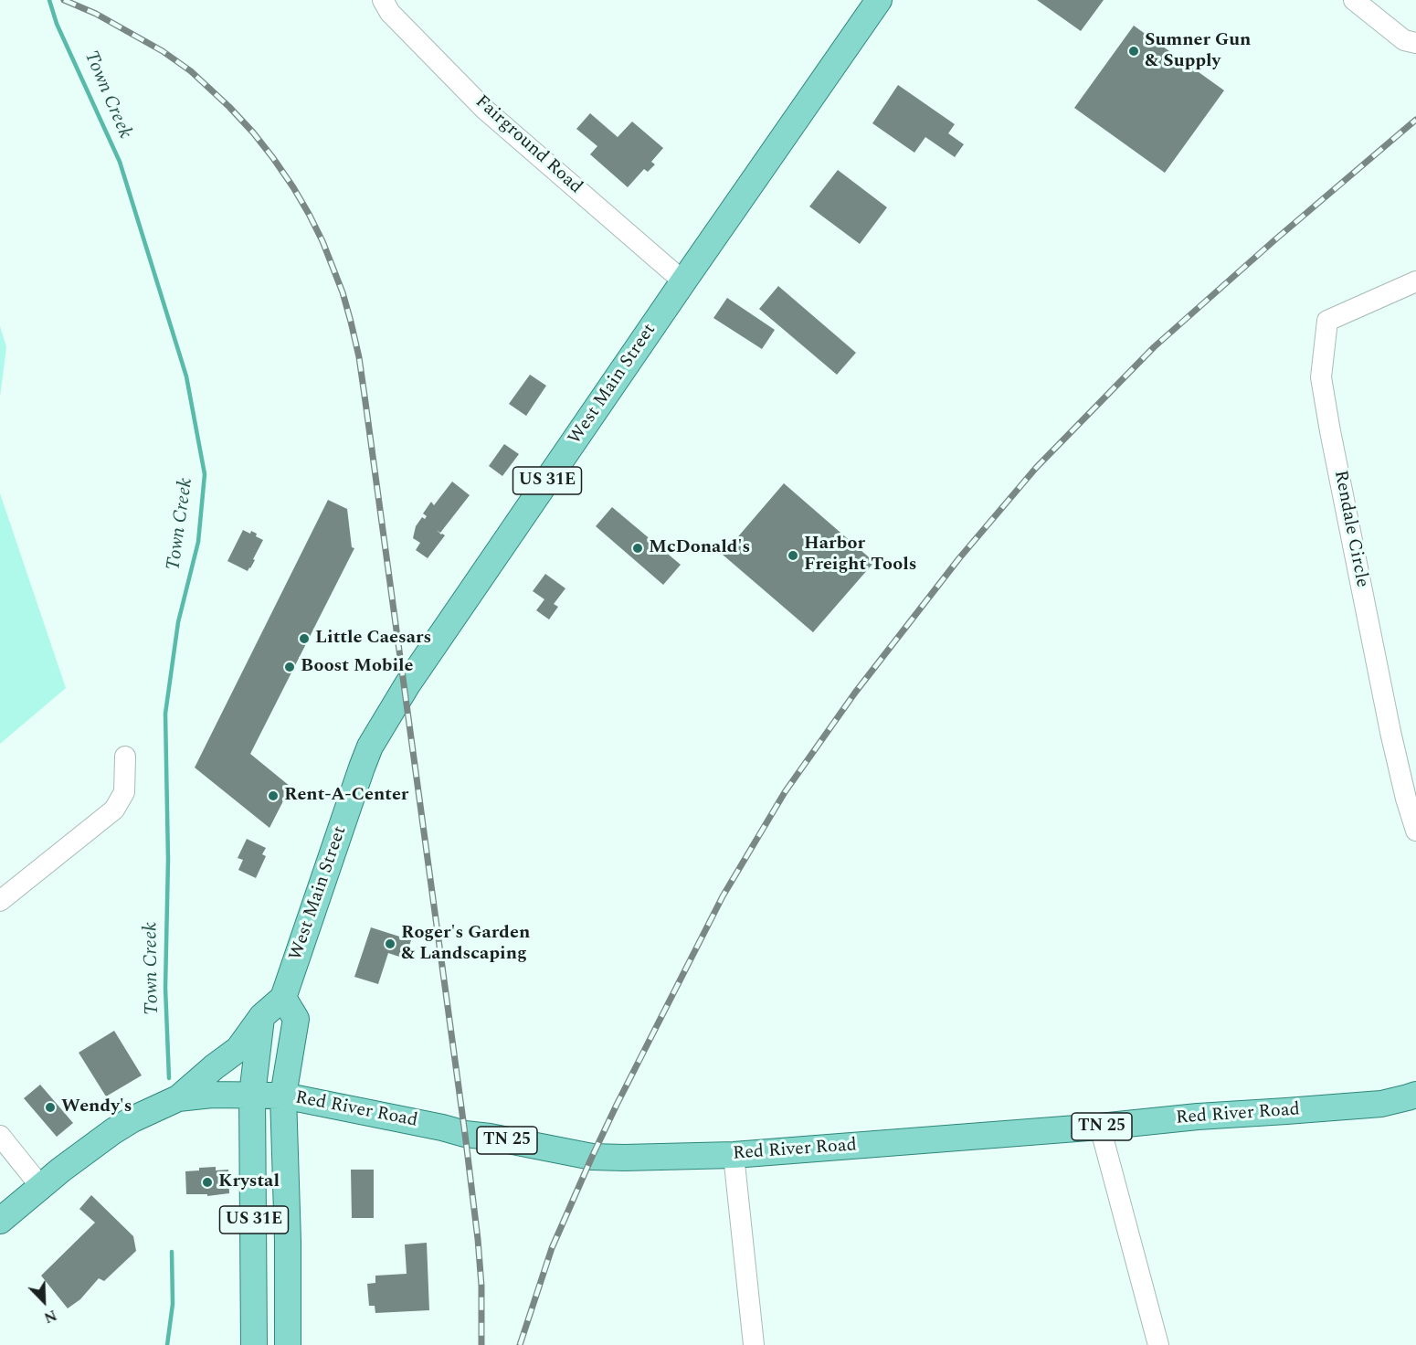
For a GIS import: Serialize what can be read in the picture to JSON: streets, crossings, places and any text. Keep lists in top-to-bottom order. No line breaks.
{"streets":{"main road":["West Main Street","US 31E","Red River Road","TN 25"],"street":["Fairground Road","Rendale Circle"]},"crossings":[["Fairground Road","West Main Street"],["West Main Street","US 31E"],["US 31E","Red River Road"],["Red River Road","TN 25"]],"water":["Town Creek"],"places":["Sumner Gun & Supply","McDonald's","Harbor Freight Tools","Little Caesars","Boost Mobile","Rent-A-Center","Roger's Garden & Landscaping","Wendy's","Krystal"],"north":"bottom right"}
